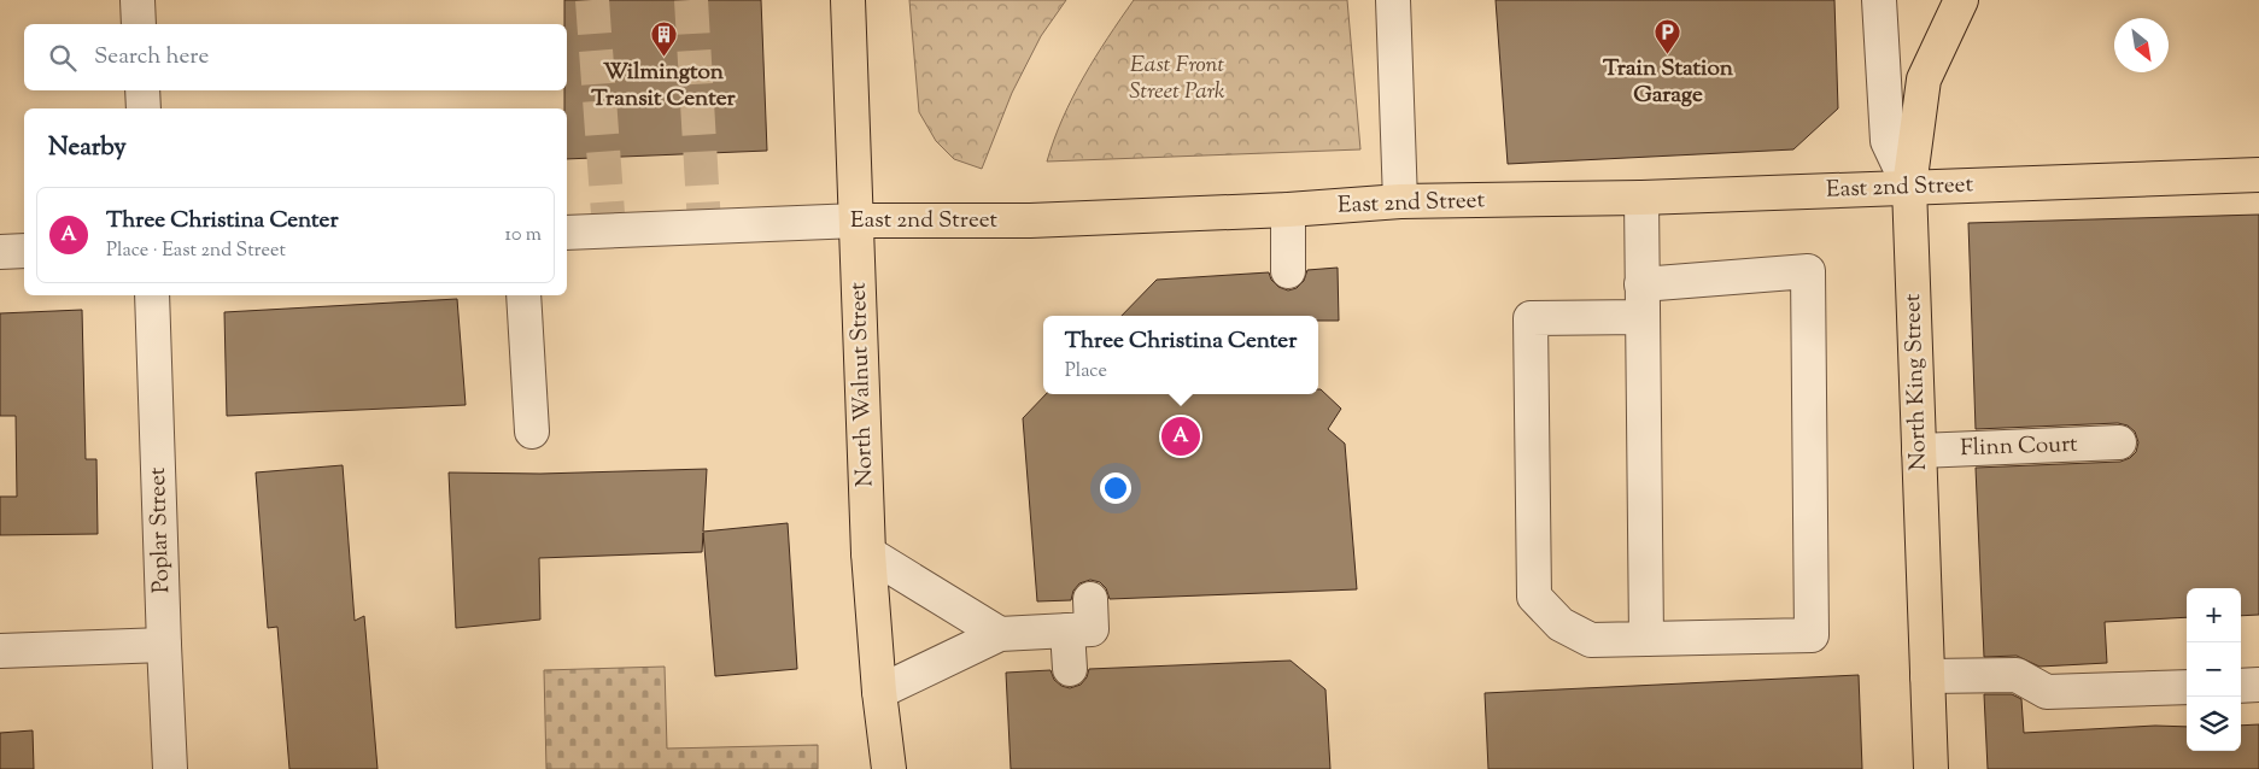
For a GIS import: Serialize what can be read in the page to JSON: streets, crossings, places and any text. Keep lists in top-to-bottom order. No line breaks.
{"streets":{"main road":["East 2nd Street","North King Street","North Walnut Street"],"street":["Flinn Court","Poplar Street"]},"crossings":[["East 2nd Street","North King Street"],["East 2nd Street","North Walnut Street"],["North King Street","Flinn Court"]],"parks":["East Front Street Park"],"places":{"parking":["Train Station Garage"],"building":["Wilmington Transit Center"]},"north":"bottom right","page":{"search":"Search here","heading":"Nearby","list":[{"mark":"A","name":"Three Christina Center","note":"Place · East 2nd Street","value":"10 m"}],"popup":["Three Christina Center","Place"],"pins":"A","map_buttons":["+","−"]}}
